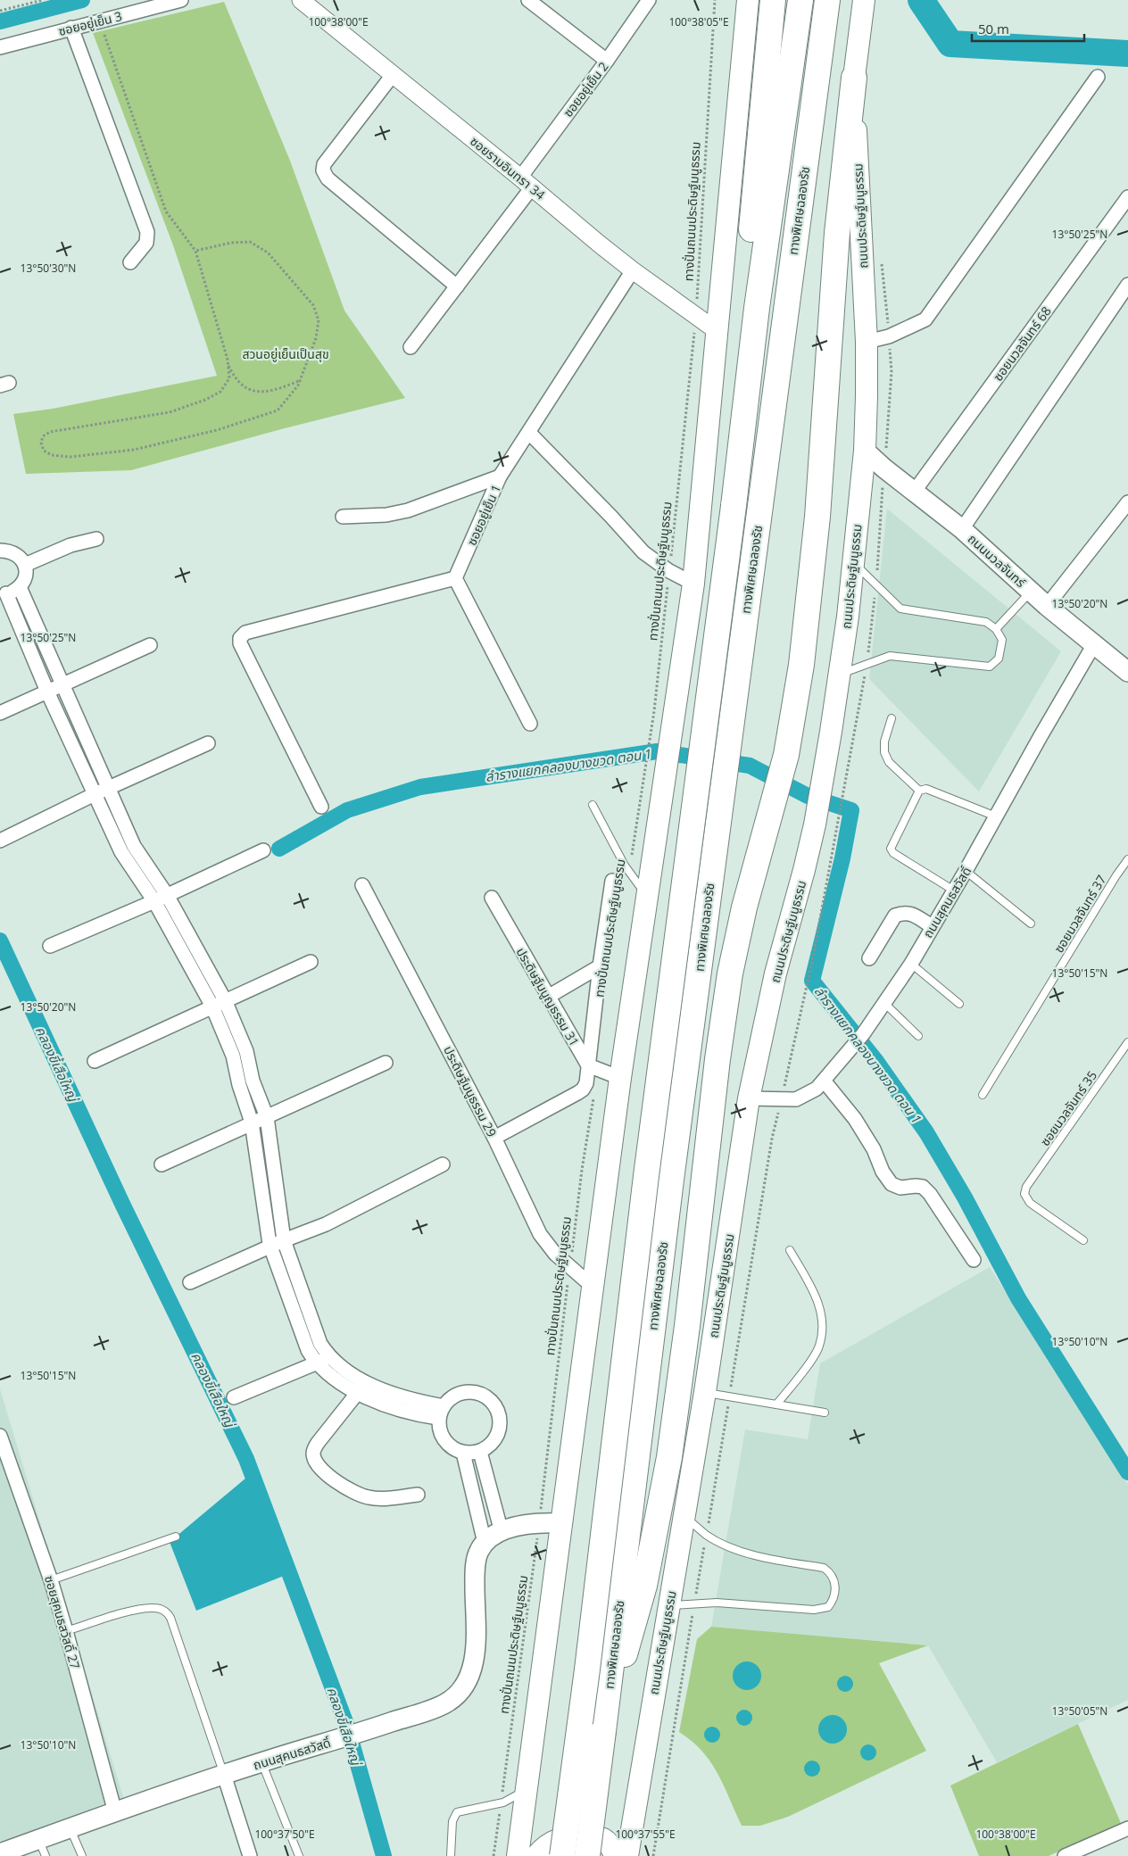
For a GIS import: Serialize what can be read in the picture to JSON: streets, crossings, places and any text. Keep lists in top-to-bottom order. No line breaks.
{"streets":{"highway":["ทางพิเศษฉลองรัช"],"main road":["ถนนประดิษฐ์มนูธรรม","ถนนนวลจันทร์","ถนนสุคนธสวัสดิ์"],"street":["ซอยอยู่เย็น 3","ซอยอยู่เย็น 2","ซอยรามอินทรา 34","ซอยนวลจันทร์ 68","ซอยอยู่เย็น 1","ประดิษฐ์มนูญธรรม 31","ประดิษฐ์มนูธรรม 29","ซอยสุคนธสวัสดิ์ 27"],"lane":["ซอยนวลจันทร์ 37","ซอยนวลจันทร์ 35"],"path":["ทางปั่นถนนประดิษฐ์มนูธรรม"]},"crossings":[["ซอยอยู่เย็น 2","ซอยรามอินทรา 34"],["ซอยรามอินทรา 34","ทางปั่นถนนประดิษฐ์มนูธรรม"],["ซอยรามอินทรา 34","ซอยอยู่เย็น 1"],["ทางปั่นถนนประดิษฐ์มนูธรรม","ประดิษฐ์มนูญธรรม 31"],["ทางปั่นถนนประดิษฐ์มนูธรรม","ประดิษฐ์มนูธรรม 29"],["ถนนประดิษฐ์มนูธรรม","ถนนนวลจันทร์"],["ถนนประดิษฐ์มนูธรรม","ถนนสุคนธสวัสดิ์"],["ซอยนวลจันทร์ 68","ถนนนวลจันทร์"],["ถนนนวลจันทร์","ถนนสุคนธสวัสดิ์"],["ถนนสุคนธสวัสดิ์","ซอยสุคนธสวัสดิ์ 27"]],"water":["ลำรางแยกคลองบางขวด ตอน 1","คลองขี้เสือใหญ่"],"parks":["สวนอยู่เย็นเป็นสุข"],"scale_bar":"50 m","coordinates":["100°38'00\"E","100°38'05\"E","13°50'25\"N","13°50'30\"N","13°50'20\"N","13°50'15\"N","13°50'10\"N","13°50'05\"N","100°37'50\"E","100°37'55\"E"]}
